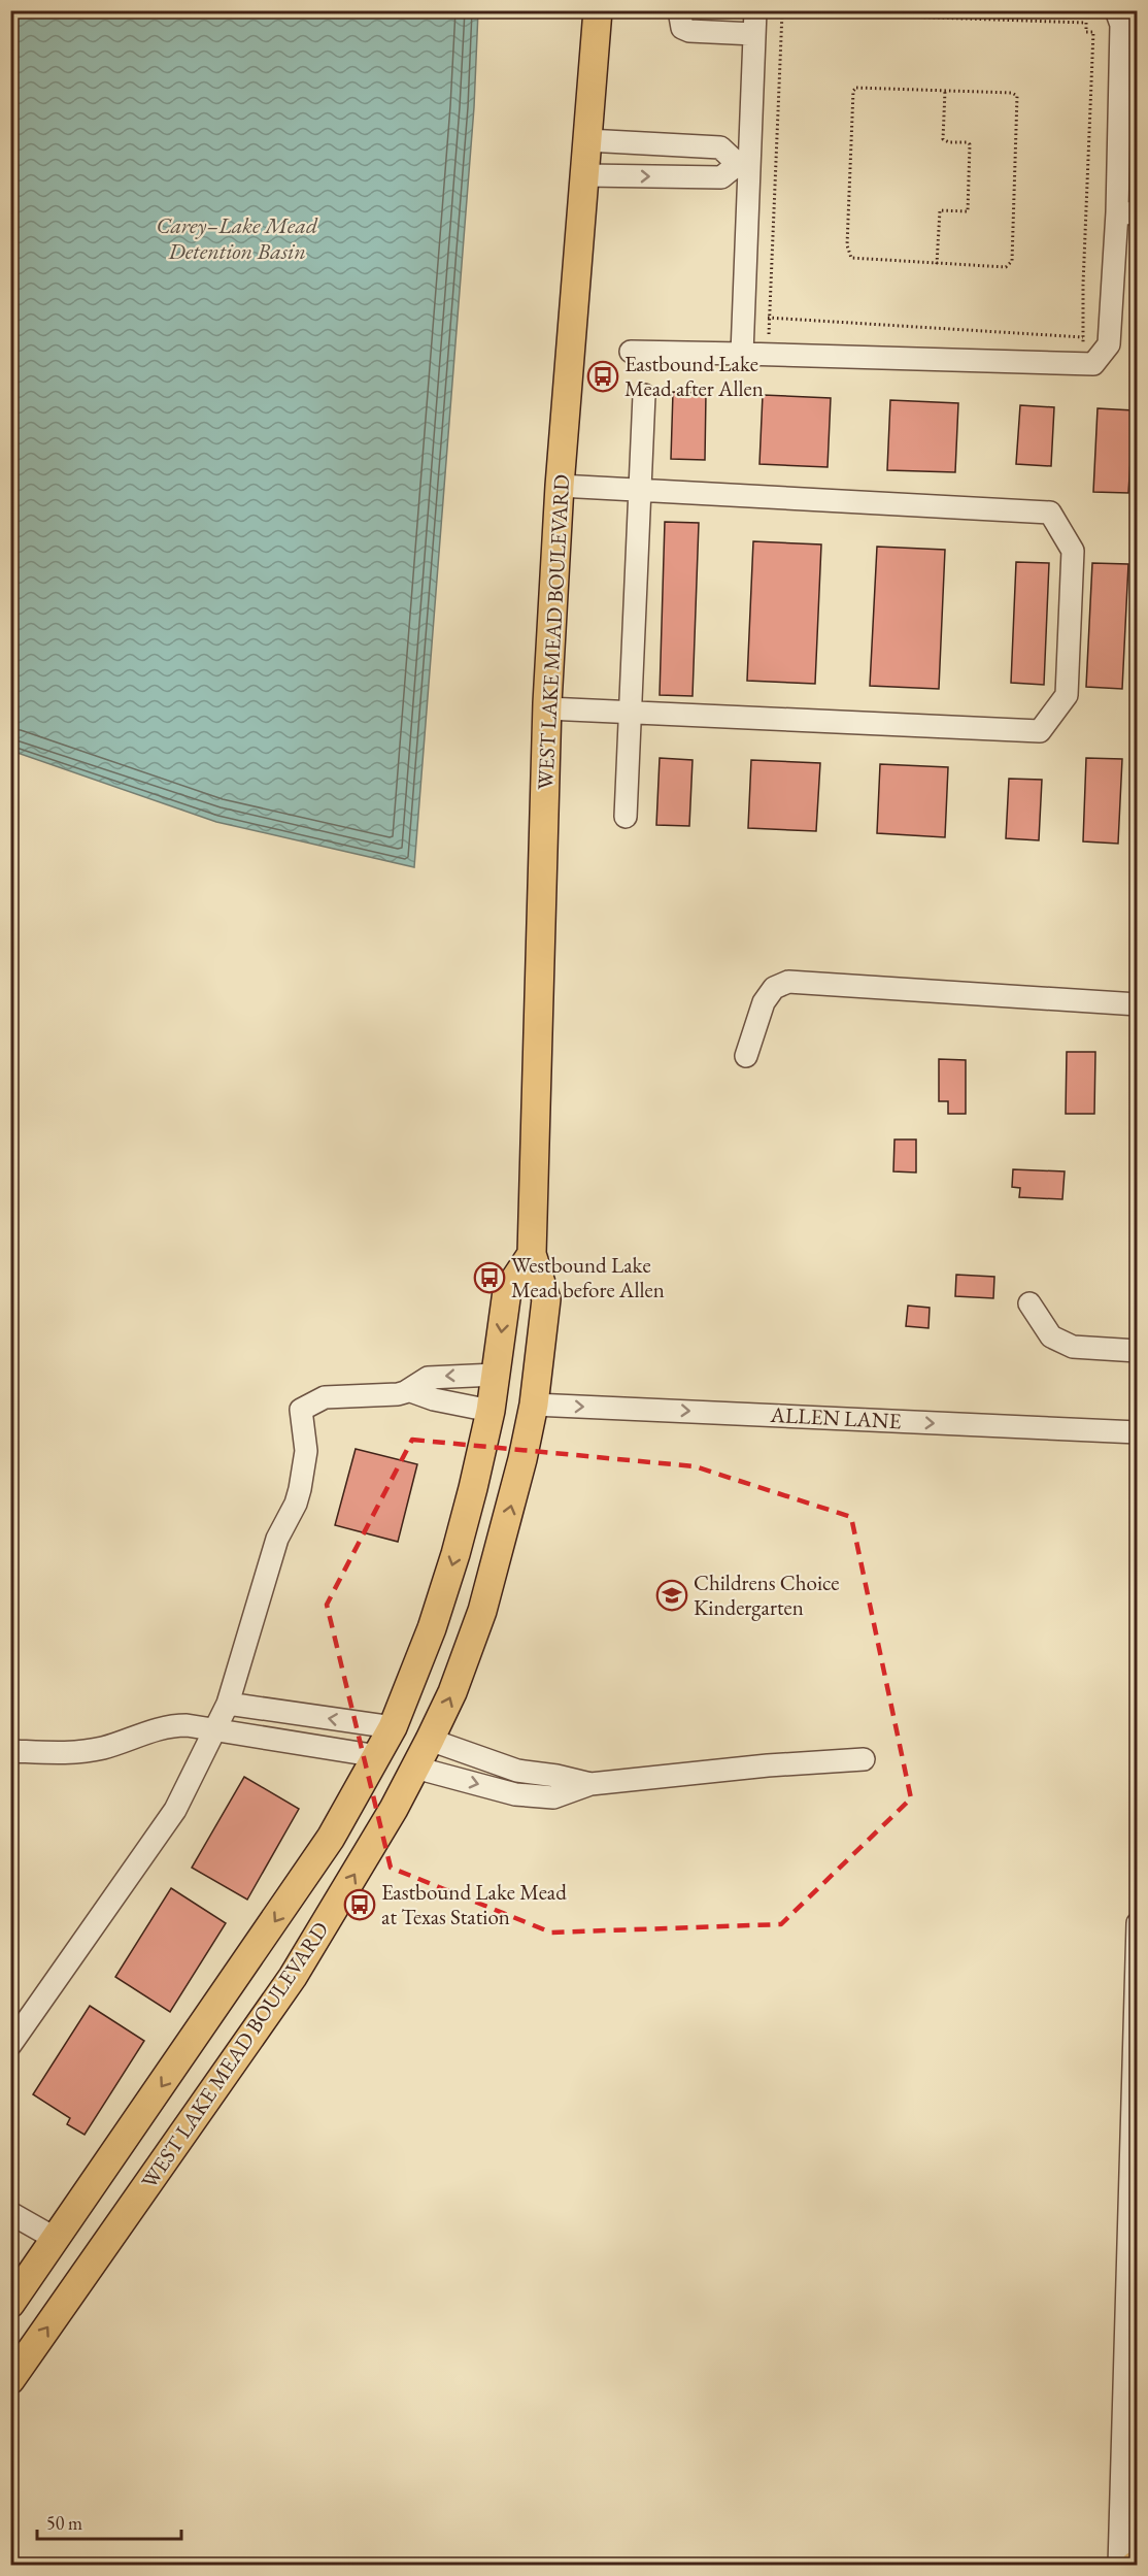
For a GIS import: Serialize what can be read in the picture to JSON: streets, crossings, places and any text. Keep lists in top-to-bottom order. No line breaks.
{"streets":{"main road":["WEST LAKE MEAD BOULEVARD"],"street":["ALLEN LANE"]},"crossings":[["WEST LAKE MEAD BOULEVARD","ALLEN LANE"]],"one_way":["ALLEN LANE"],"water":["Carey–Lake Mead Detention Basin"],"places":{"bus stop":["Eastbound Lake Mead after Allen","Westbound Lake Mead before Allen","Eastbound Lake Mead at Texas Station"],"school or university":["Childrens Choice Kindergarten"]},"scale_bar":"50 m"}
